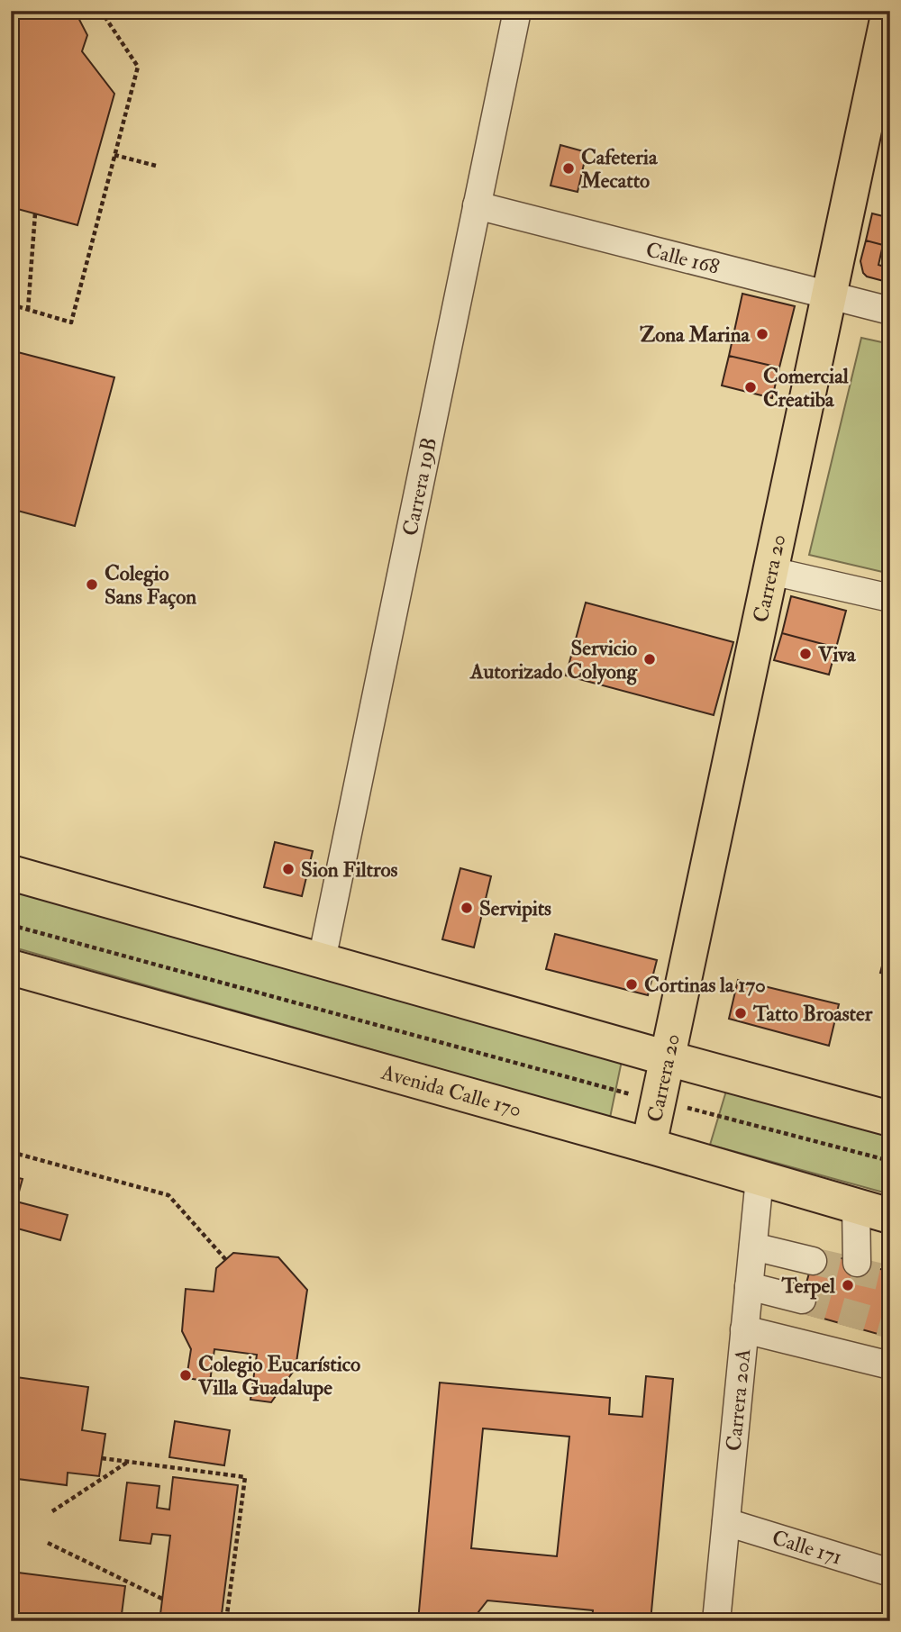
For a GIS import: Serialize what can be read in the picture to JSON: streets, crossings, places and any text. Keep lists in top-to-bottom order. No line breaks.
{"streets":{"main road":["Carrera 20","Avenida Calle 170"],"street":["Calle 168","Carrera 19B","Carrera 20A","Calle 171"]},"crossings":[["Calle 168","Carrera 19B"],["Calle 168","Carrera 20"],["Carrera 20","Avenida Calle 170"],["Avenida Calle 170","Carrera 20A"],["Carrera 20A","Calle 171"]],"places":["Cafeteria Mecatto","Zona Marina","Comercial Creatiba","Colegio Sans Façon","Viva","Servicio Autorizado Colyong","Sion Filtros","Servipits","Cortinas la 170","Tatto Broaster","Terpel","Colegio Eucarístico Villa Guadalupe"]}
